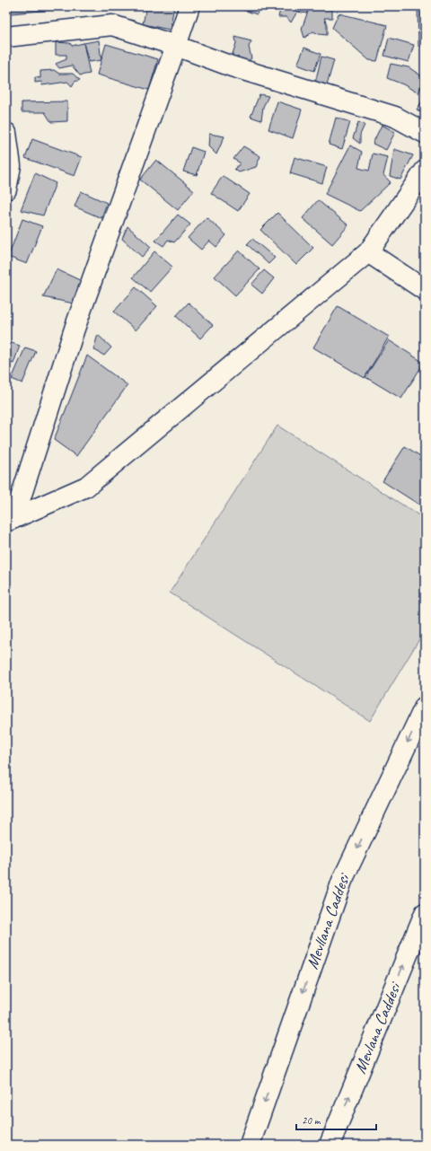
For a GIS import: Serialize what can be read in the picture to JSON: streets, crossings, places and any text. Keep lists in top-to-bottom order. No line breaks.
{"streets":{"street":["Mevllana Caddesi","Mevlana Caddesi"]},"one_way":["Mevllana Caddesi","Mevlana Caddesi"],"scale_bar":"20 m"}
